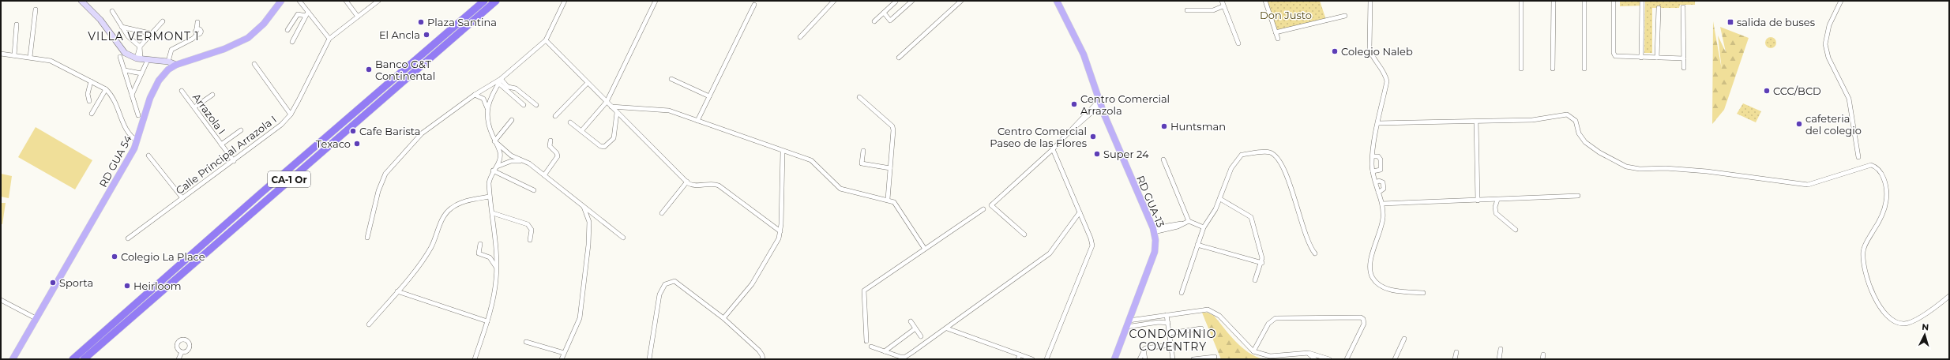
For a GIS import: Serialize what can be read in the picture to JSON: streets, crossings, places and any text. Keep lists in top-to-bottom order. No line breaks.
{"streets":{"highway":["CA-1 Or"],"main road":["RD GUA 54","RD GUA-13"],"street":["Arrazola I","Calle Principal Arrazola I"]},"crossings":[["Arrazola I","Calle Principal Arrazola I"]],"districts":["VILLA VERMONT 1","CONDOMINIO COVENTRY"],"parks":["Don Justo"],"places":{"other":["Plaza Santina","El Ancla","Colegio Naleb","Banco G&T Continental","CCC/BCD","Centro Comercial Arrazola","cafeteria del colegio","Huntsman","Cafe Barista","Centro Comercial Paseo de las Flores","Texaco","Super 24","Colegio La Place","Sporta","Heirloom"],"transit":["salida de buses"]},"north":"top"}
